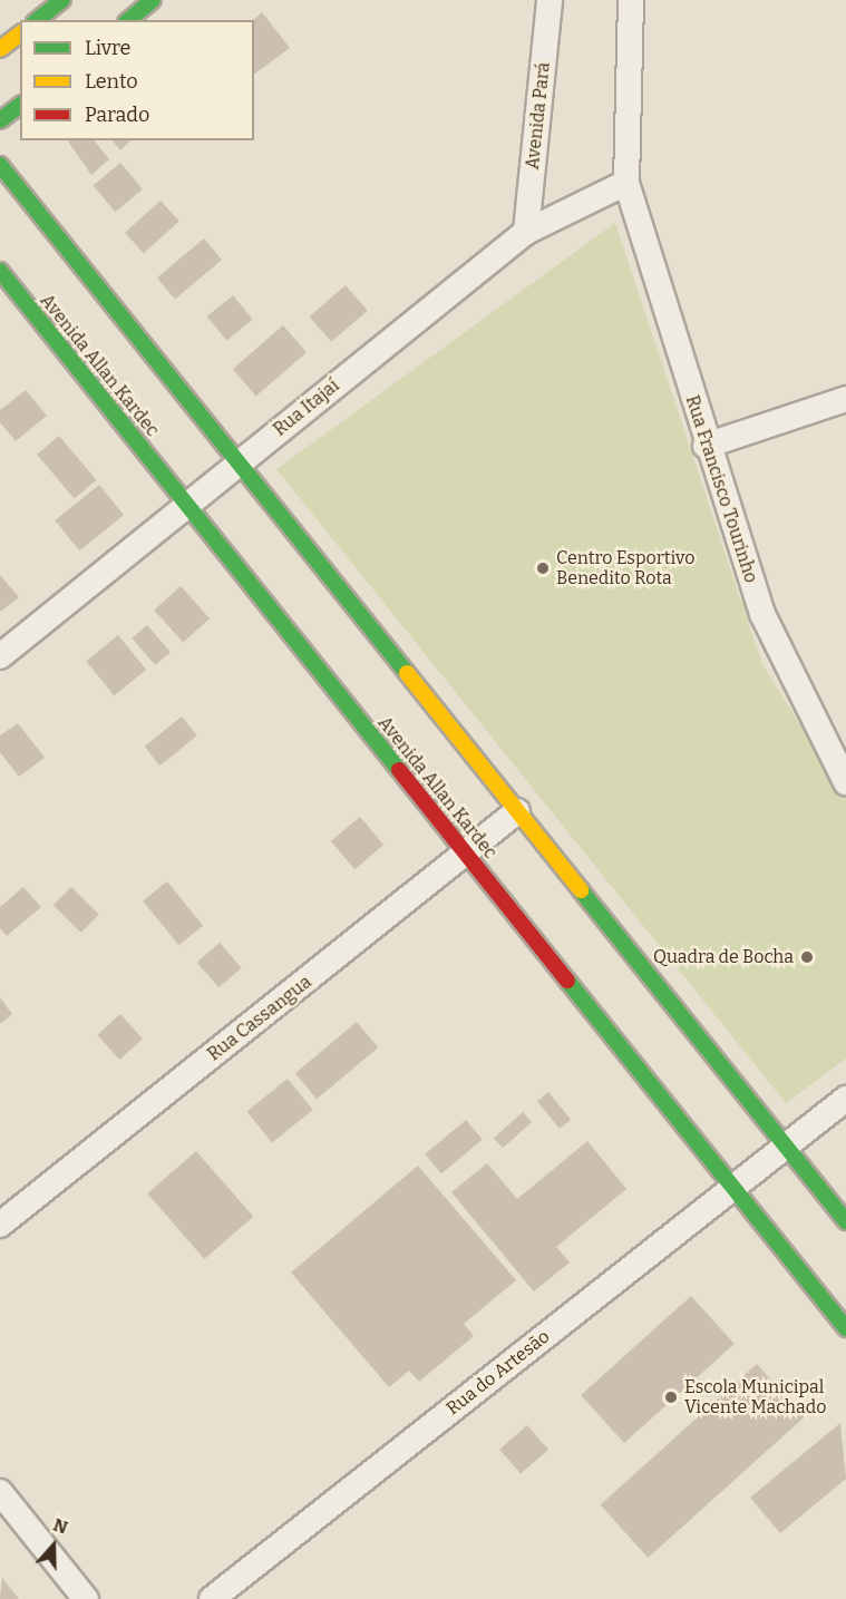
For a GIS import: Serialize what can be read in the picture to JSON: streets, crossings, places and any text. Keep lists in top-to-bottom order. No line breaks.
{"streets":{"street":["Avenida Pará","Avenida Allan Kardec","Rua Itajaí","Rua Francisco Tourinho","Rua Cassangua","Rua do Artesão"]},"crossings":[["Avenida Pará","Rua Itajaí"],["Avenida Allan Kardec","Rua Itajaí"],["Avenida Allan Kardec","Rua Cassangua"],["Avenida Allan Kardec","Rua do Artesão"],["Rua Itajaí","Rua Francisco Tourinho"]],"places":["Centro Esportivo Benedito Rota","Quadra de Bocha","Escola Municipal Vicente Machado"],"legend":["Livre","Lento","Parado"],"north":"top"}
